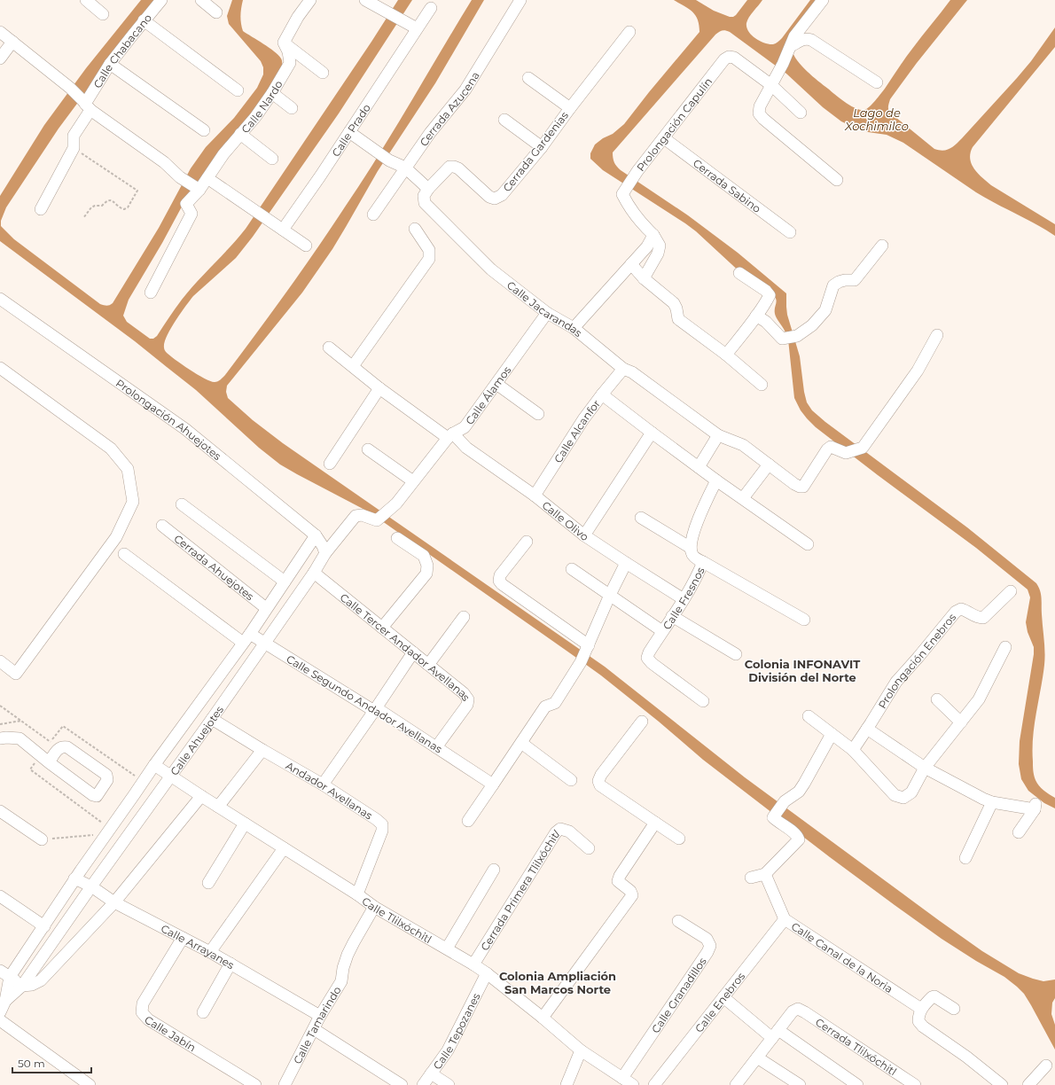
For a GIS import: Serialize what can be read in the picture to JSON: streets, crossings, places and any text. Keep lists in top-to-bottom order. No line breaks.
{"streets":{"street":["Calle Chabacano","Calle Nardo","Cerrada Azucena","Prolongación Capulín","Calle Prado","Cerrada Gardenias","Cerrada Sabino","Calle Jacarandas","Calle Álamos","Prolongación Ahuejotes","Calle Alcanfor","Calle Olivo","Cerrada Ahuejotes","Calle Fresnos","Calle Tercer Andador Avellanas","Prolongación Enebros","Calle Segundo Andador Avellanas","Calle Ahuejotes","Andador Avellanas","Cerrada Primera Tlilxóchitl","Calle Tlilxóchitl","Calle Arrayanes","Calle Canal de la Noria","Calle Granadillos","Calle Enebros","Calle Tamarindo","Calle Tepozanes","Calle Jabín","Cerrada Tlilxóchitl"]},"crossings":[["Prolongación Capulín","Cerrada Sabino"],["Cerrada Gardenias","Calle Jacarandas"],["Calle Jacarandas","Calle Álamos"],["Calle Jacarandas","Calle Alcanfor"],["Calle Álamos","Calle Olivo"],["Calle Álamos","Calle Ahuejotes"],["Prolongación Ahuejotes","Calle Ahuejotes"],["Calle Alcanfor","Calle Olivo"],["Calle Olivo","Calle Fresnos"],["Cerrada Ahuejotes","Calle Ahuejotes"],["Calle Tercer Andador Avellanas","Calle Segundo Andador Avellanas"],["Calle Tercer Andador Avellanas","Calle Ahuejotes"],["Calle Segundo Andador Avellanas","Calle Ahuejotes"],["Calle Ahuejotes","Andador Avellanas"],["Calle Ahuejotes","Calle Tlilxóchitl"],["Calle Ahuejotes","Calle Arrayanes"],["Andador Avellanas","Calle Tlilxóchitl"],["Cerrada Primera Tlilxóchitl","Calle Tlilxóchitl"],["Calle Tlilxóchitl","Calle Granadillos"],["Calle Tlilxóchitl","Calle Tamarindo"],["Calle Tlilxóchitl","Calle Tepozanes"],["Calle Arrayanes","Calle Tamarindo"],["Calle Arrayanes","Calle Jabín"],["Calle Canal de la Noria","Calle Enebros"]],"districts":["Colonia INFONAVIT División del Norte","Colonia Ampliación San Marcos Norte"],"water":["Lago de Xochimilco"],"scale_bar":"50 m"}
